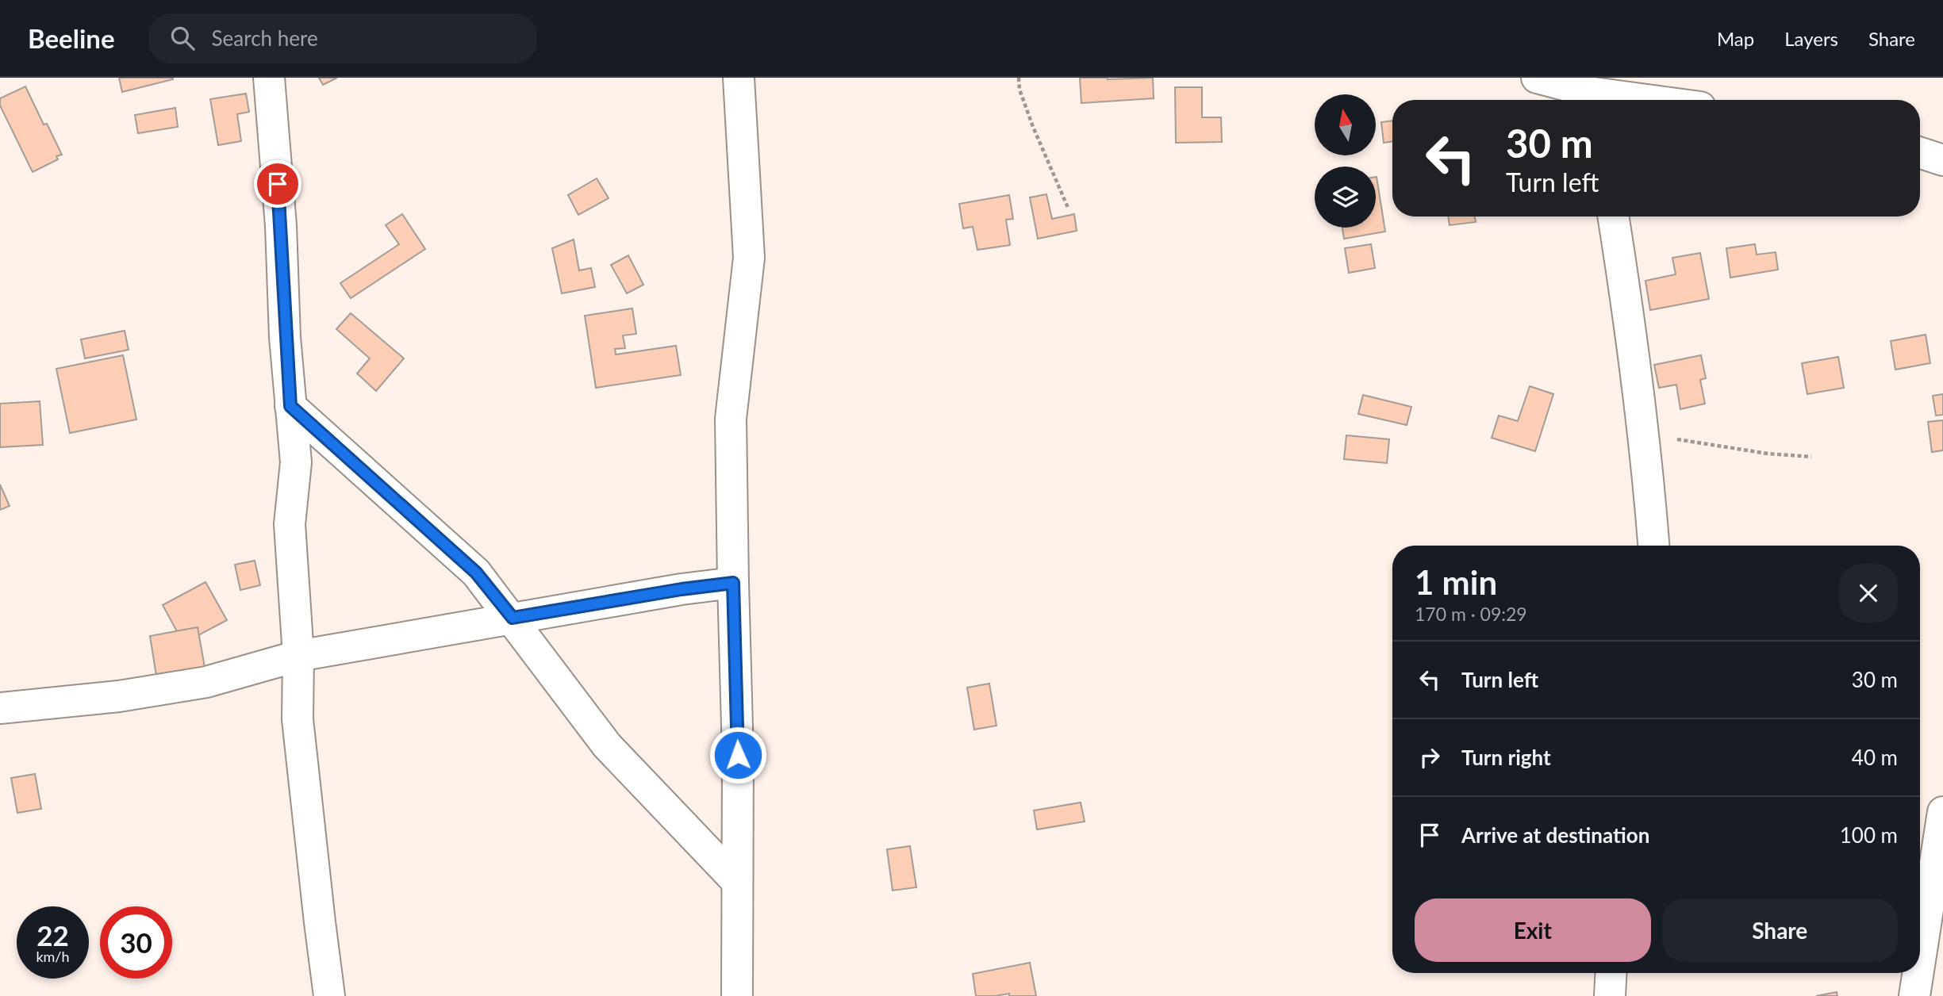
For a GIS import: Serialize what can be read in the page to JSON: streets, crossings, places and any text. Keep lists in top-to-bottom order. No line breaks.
{"north":"top","page":{"header":"Beeline","search":"Search here","nav":["Map","Layers","Share"],"turn":["30 m","Turn left"],"heading":["1 min","170 m · 09:29"],"list":[{"name":"Turn left","value":"30 m"},{"name":"Turn right","value":"40 m"},{"name":"Arrive at destination","value":"100 m"}],"buttons":["Exit","Share"],"speed":"22 km/h","limit":"30"}}
